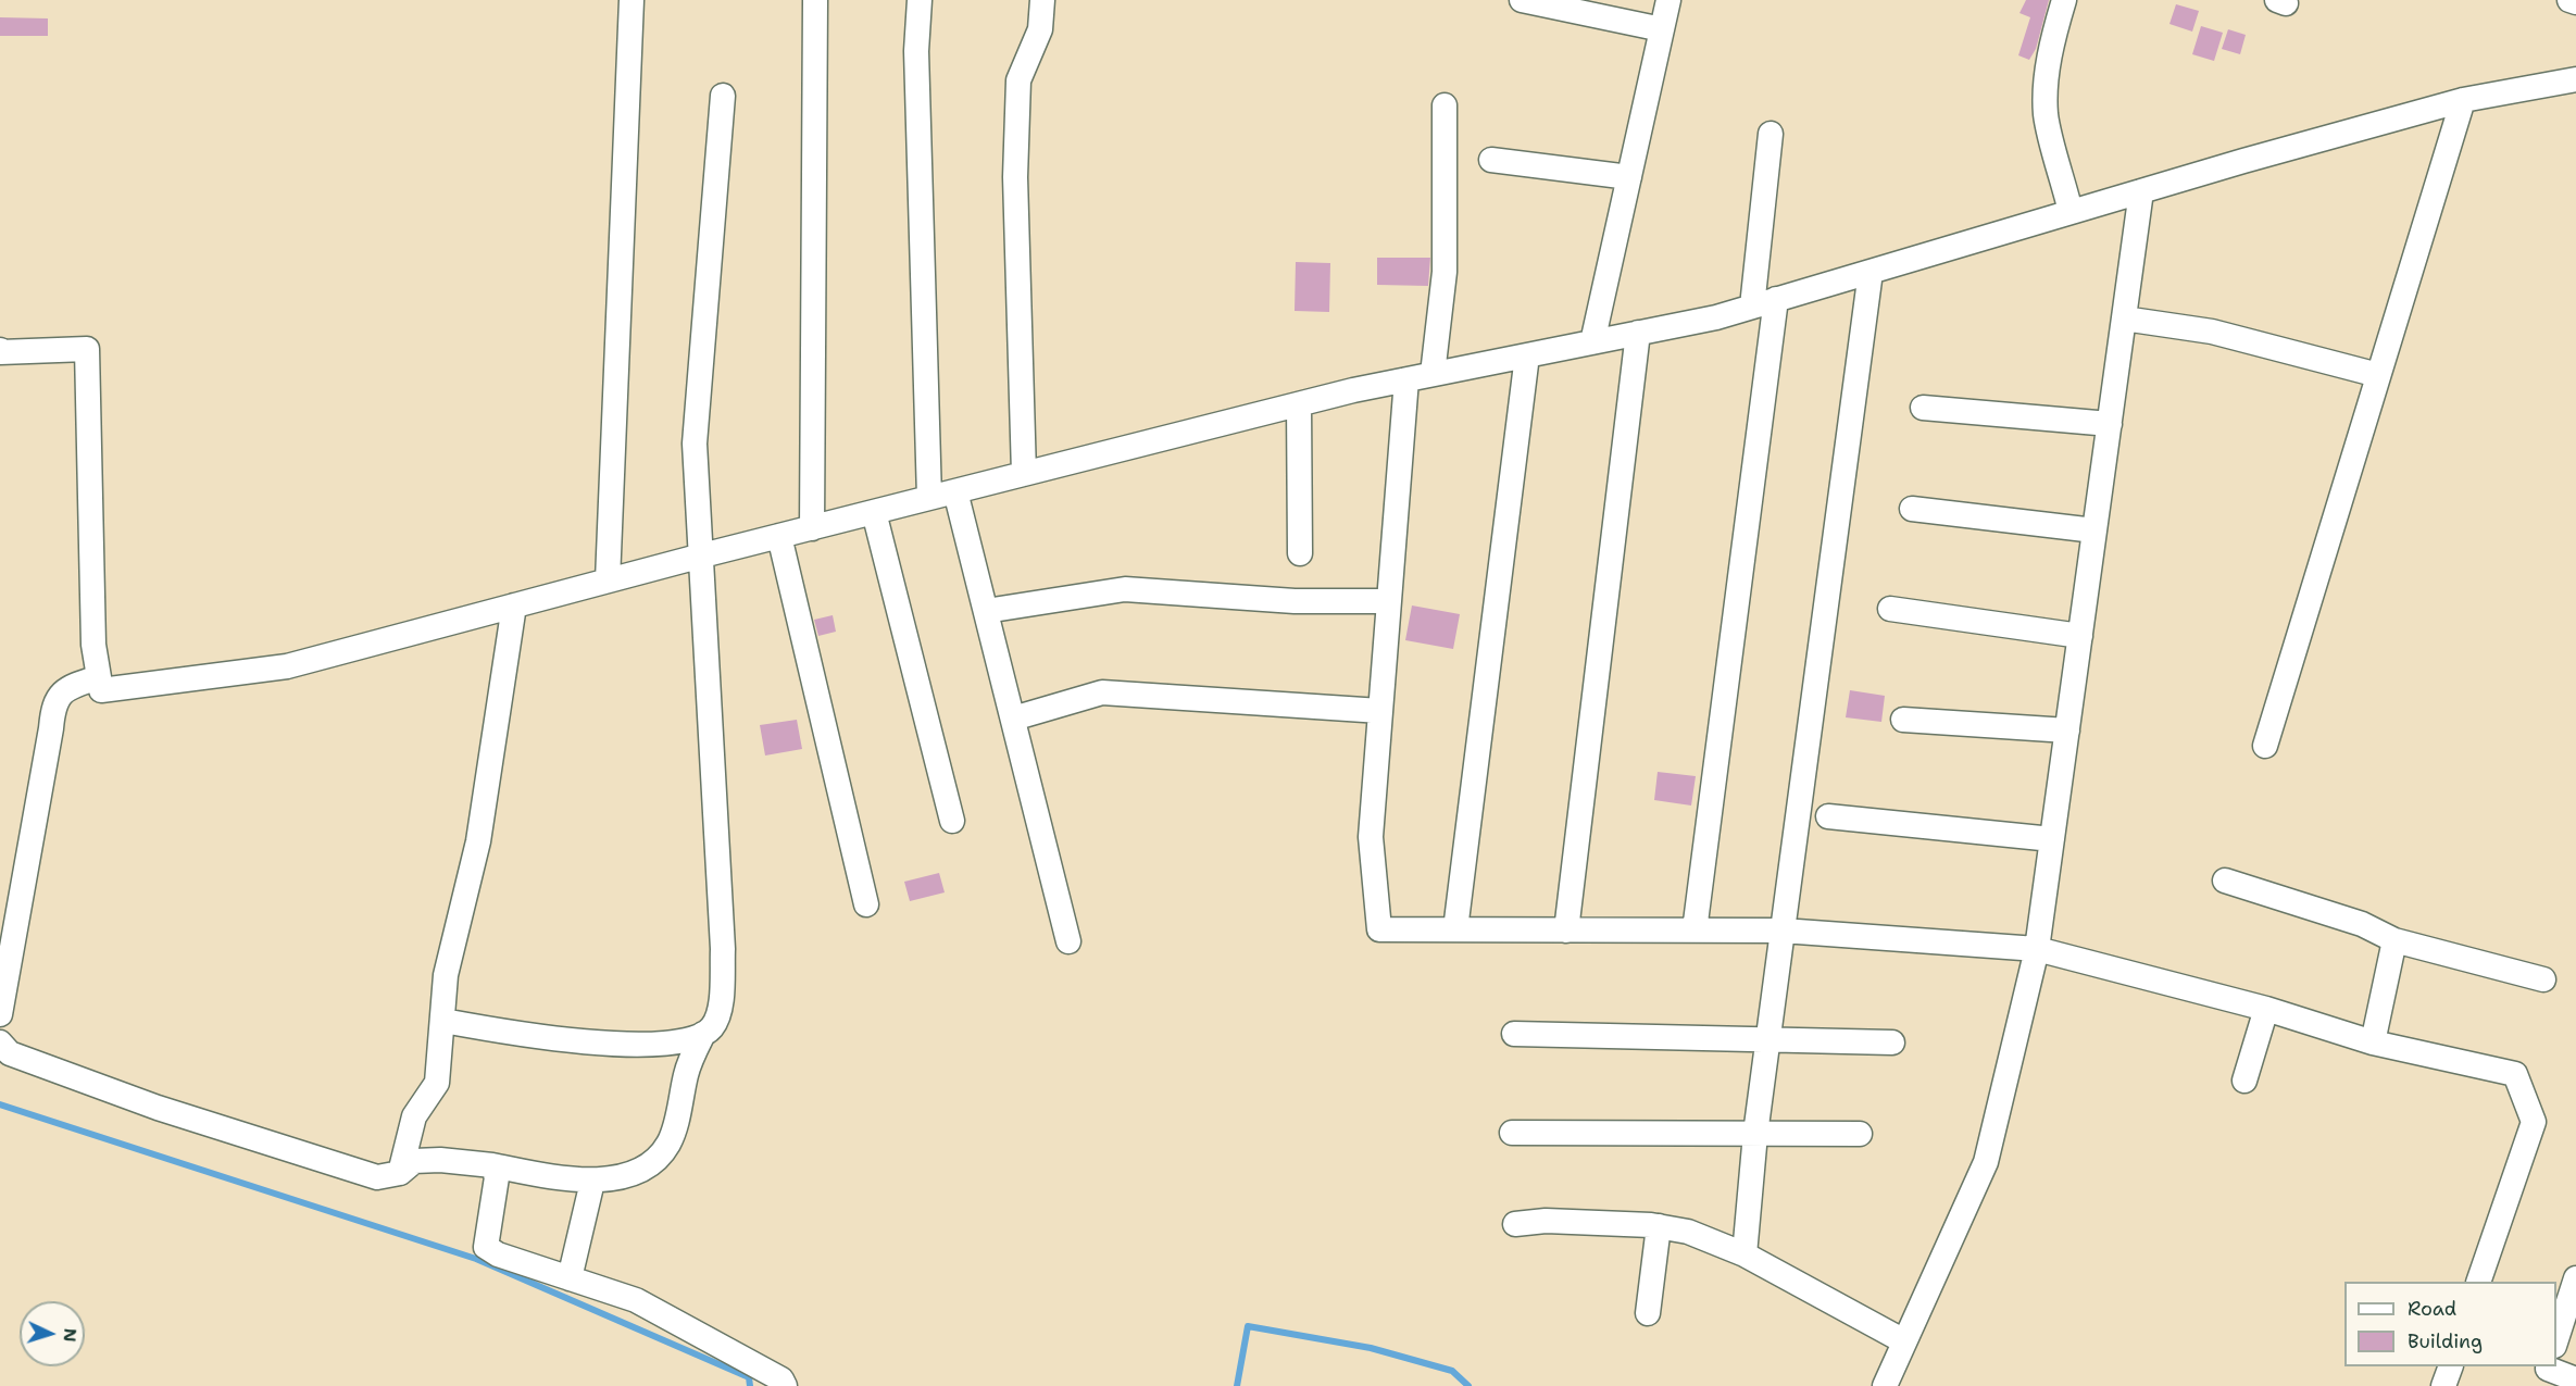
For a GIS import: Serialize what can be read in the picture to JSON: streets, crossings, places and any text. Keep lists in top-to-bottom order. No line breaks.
{"legend":["Road","Building"],"north":"right"}
